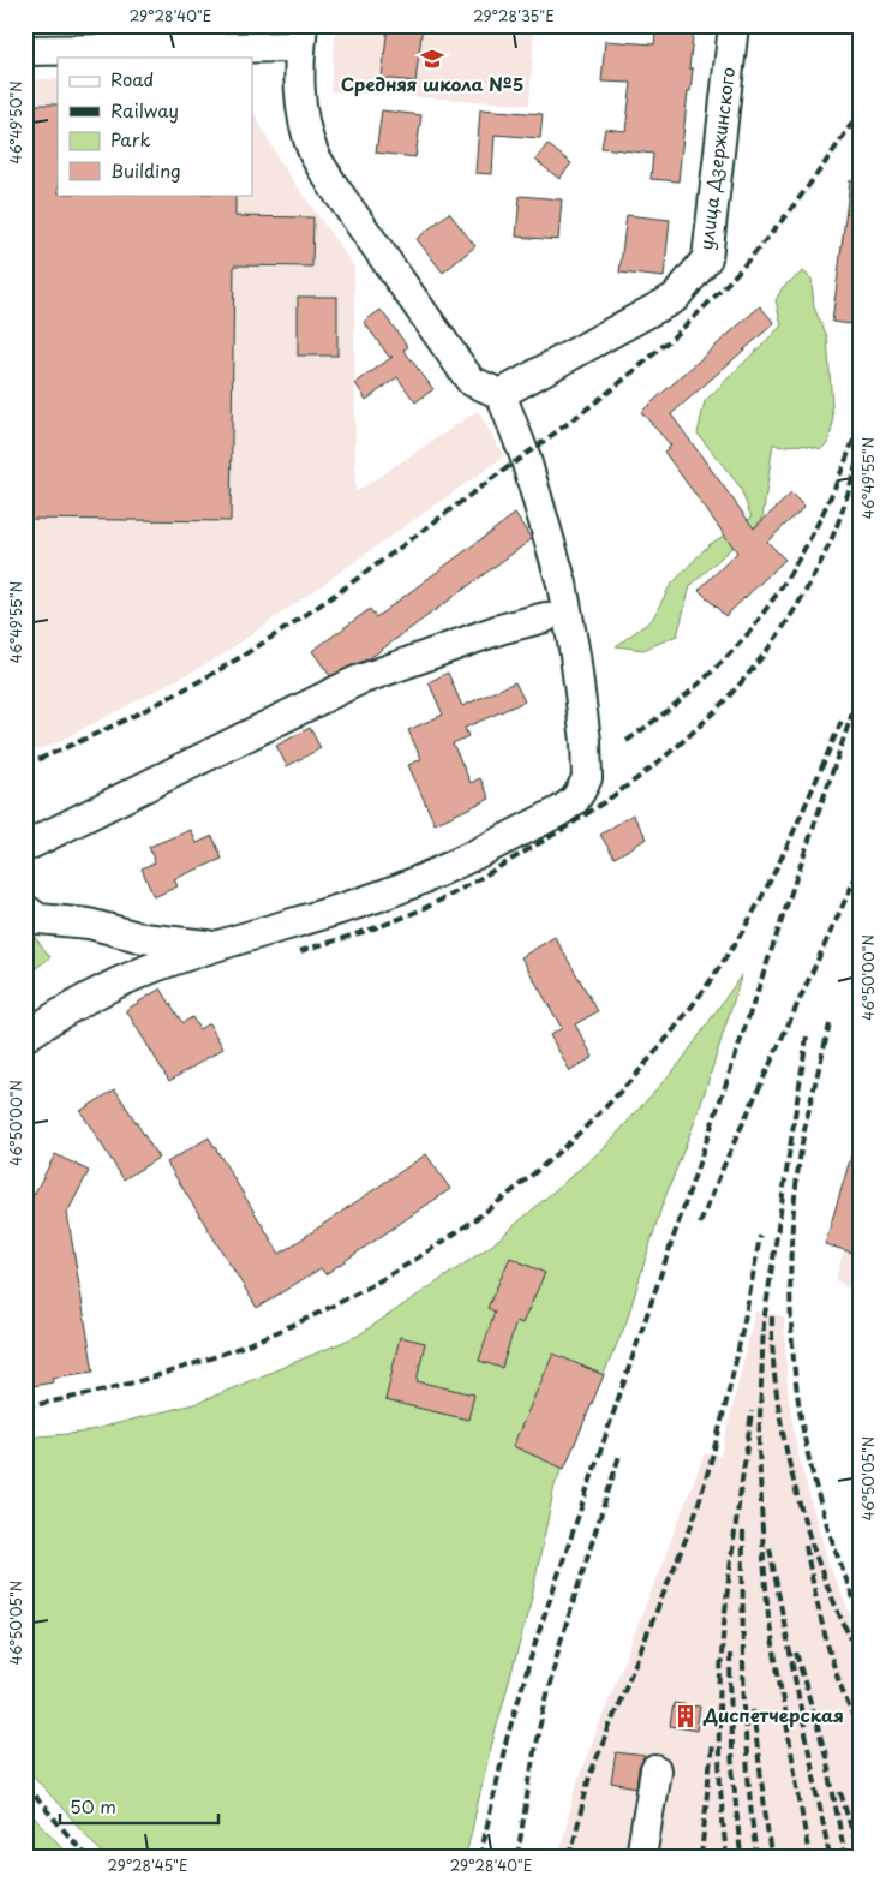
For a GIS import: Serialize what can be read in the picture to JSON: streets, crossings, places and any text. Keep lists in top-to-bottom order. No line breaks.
{"streets":{"street":["улица Дзержинского"]},"places":{"school or university":["Средняя школа №5"],"building":["Диспетчерская"]},"legend":["Road","Railway","Park","Building"],"scale_bar":"50 m","coordinates":["29°28'40\"E","29°28'35\"E","46°49'50\"N","46°49'55\"N","46°50'00\"N","46°50'05\"N","29°28'45\"E"]}
